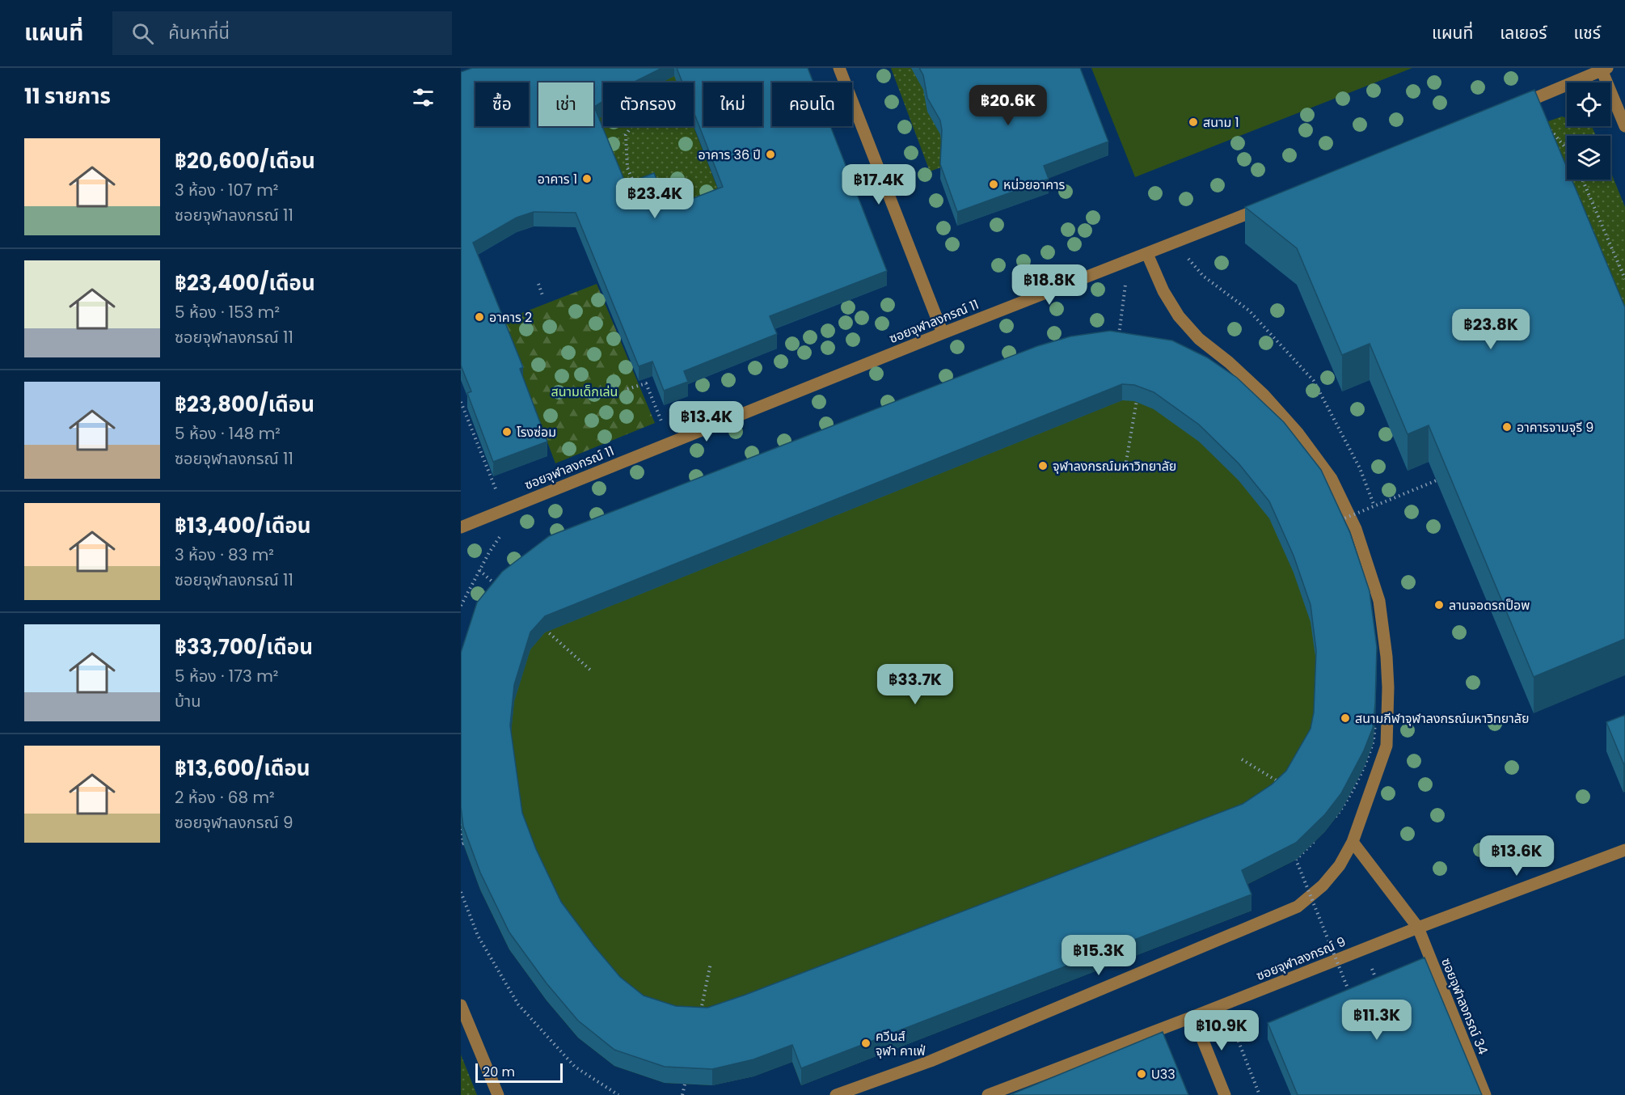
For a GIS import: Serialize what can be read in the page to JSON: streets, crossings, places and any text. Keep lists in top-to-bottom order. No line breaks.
{"streets":{"street":["ซอยจุฬาลงกรณ์ 11","ซอยจุฬาลงกรณ์ 9","ซอยจุฬาลงกรณ์ 34"]},"crossings":[["ซอยจุฬาลงกรณ์ 9","ซอยจุฬาลงกรณ์ 34"]],"parks":["สนามเด็กเล่น"],"places":["สนาม 1","อาคาร 36 ปี","อาคาร 1","หน่วยอาคาร","อาคาร 2","อาคารจามจุรี 9","โรงซ่อม","จุฬาลงกรณ์มหาวิทยาลัย","ลานจอดรถป็อพ","สนามกีฬาจุฬาลงกรณ์มหาวิทยาลัย","ควีนส์ จุฬา คาเฟ่","U33"],"scale_bar":"20 m","page":{"header":"แผนที่","search":"ค้นหาที่นี่","nav":["แผนที่","เลเยอร์","แชร์"],"heading":"11 รายการ","chip":["ซื้อ","เช่า","ตัวกรอง","ใหม่","คอนโด"],"price":["฿20.6K","฿17.4K","฿23.4K","฿18.8K","฿23.8K","฿13.4K","฿33.7K","฿13.6K","฿15.3K","฿11.3K","฿10.9K"],"list":[{"name":"฿20,600/เดือน","note":"3 ห้อง · 107 m² · ซอยจุฬาลงกรณ์ 11"},{"name":"฿23,400/เดือน","note":"5 ห้อง · 153 m² · ซอยจุฬาลงกรณ์ 11"},{"name":"฿23,800/เดือน","note":"5 ห้อง · 148 m² · ซอยจุฬาลงกรณ์ 11"},{"name":"฿13,400/เดือน","note":"3 ห้อง · 83 m² · ซอยจุฬาลงกรณ์ 11"},{"name":"฿33,700/เดือน","note":"5 ห้อง · 173 m² · บ้าน"},{"name":"฿13,600/เดือน","note":"2 ห้อง · 68 m² · ซอยจุฬาลงกรณ์ 9"}],"scale":"20 m"}}
